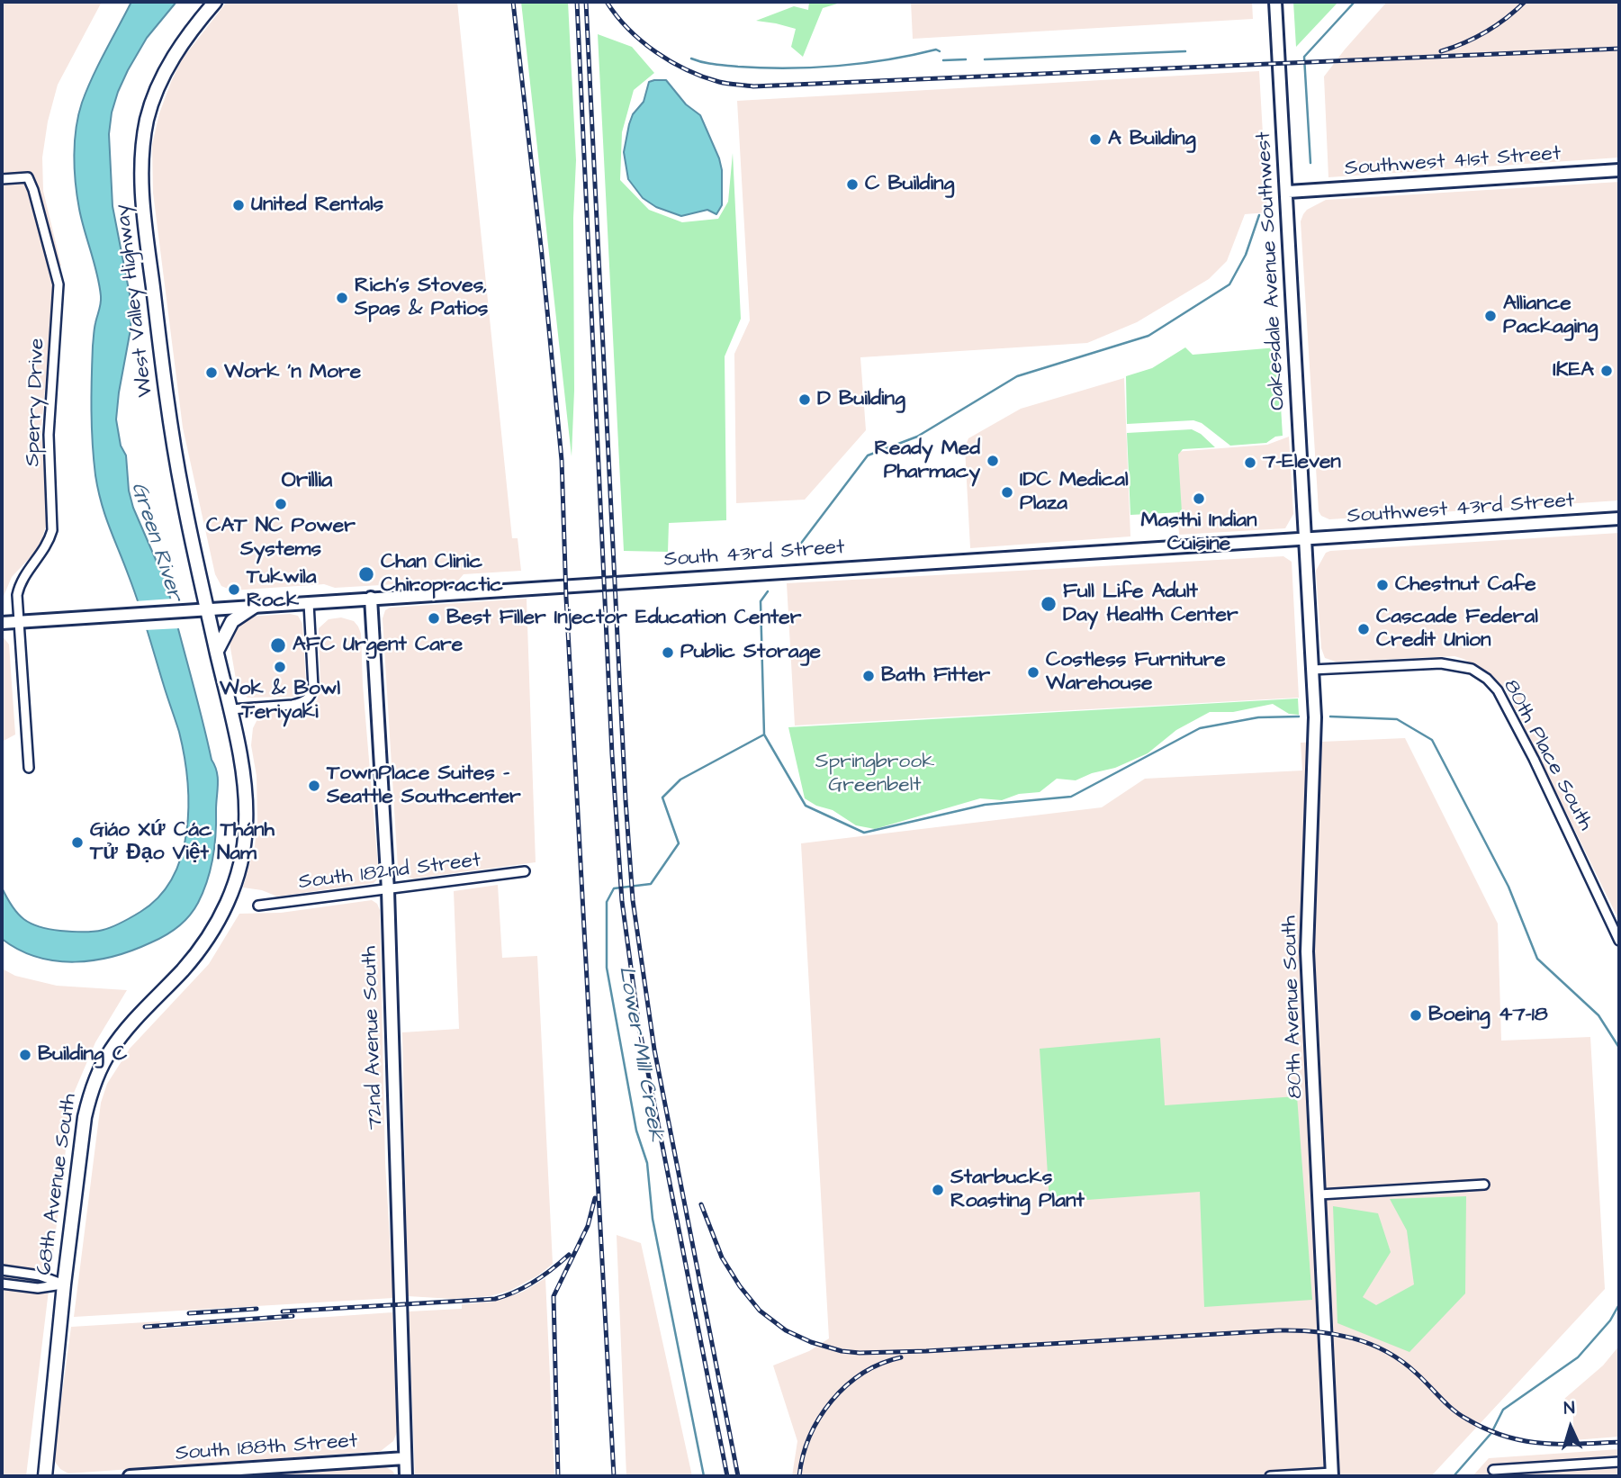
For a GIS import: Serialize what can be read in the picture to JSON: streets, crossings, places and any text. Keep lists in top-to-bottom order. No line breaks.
{"streets":{"main road":["West Valley Highway","68th Avenue South"],"street":["Southwest 41st Street","Oakesdale Avenue Southwest","Sperry Drive","Southwest 43rd Street","South 43rd Street","80th Place South","South 182nd Street","80th Avenue South","72nd Avenue South","South 188th Street"]},"crossings":[["Southwest 41st Street","Oakesdale Avenue Southwest"],["Oakesdale Avenue Southwest","Southwest 43rd Street"],["Oakesdale Avenue Southwest","South 43rd Street"],["Oakesdale Avenue Southwest","80th Avenue South"],["West Valley Highway","South 43rd Street"],["West Valley Highway","68th Avenue South"],["Sperry Drive","South 43rd Street"],["Southwest 43rd Street","South 43rd Street"],["Southwest 43rd Street","80th Avenue South"],["South 43rd Street","80th Avenue South"],["South 43rd Street","72nd Avenue South"],["South 43rd Street","68th Avenue South"],["80th Place South","80th Avenue South"],["South 182nd Street","72nd Avenue South"],["72nd Avenue South","South 188th Street"]],"districts":["Orillia"],"water":["Green River","Lower Mill Creek"],"parks":["Springbrook Greenbelt"],"places":["A Building","C Building","United Rentals","Rich's Stoves, Spas & Patios","Alliance Packaging","IKEA","Work 'n More","D Building","Ready Med Pharmacy","7-Eleven","IDC Medical Plaza","Masthi Indian Cuisine","CAT NC Power Systems","Chan Clinic Chiropractic","Chestnut Cafe","Tukwila Rock","Full Life Adult Day Health Center","Best Filler Injector Education Center","Cascade Federal Credit Union","AFC Urgent Care","Public Storage","Wok & Bowl Teriyaki","Costless Furniture Warehouse","Bath Fitter","TownPlace Suites - Seattle Southcenter","Giáo Xứ Các Thánh Tử Đạo Việt Nam","Boeing 47-18","Building C","Starbucks Roasting Plant"],"north":"top"}
